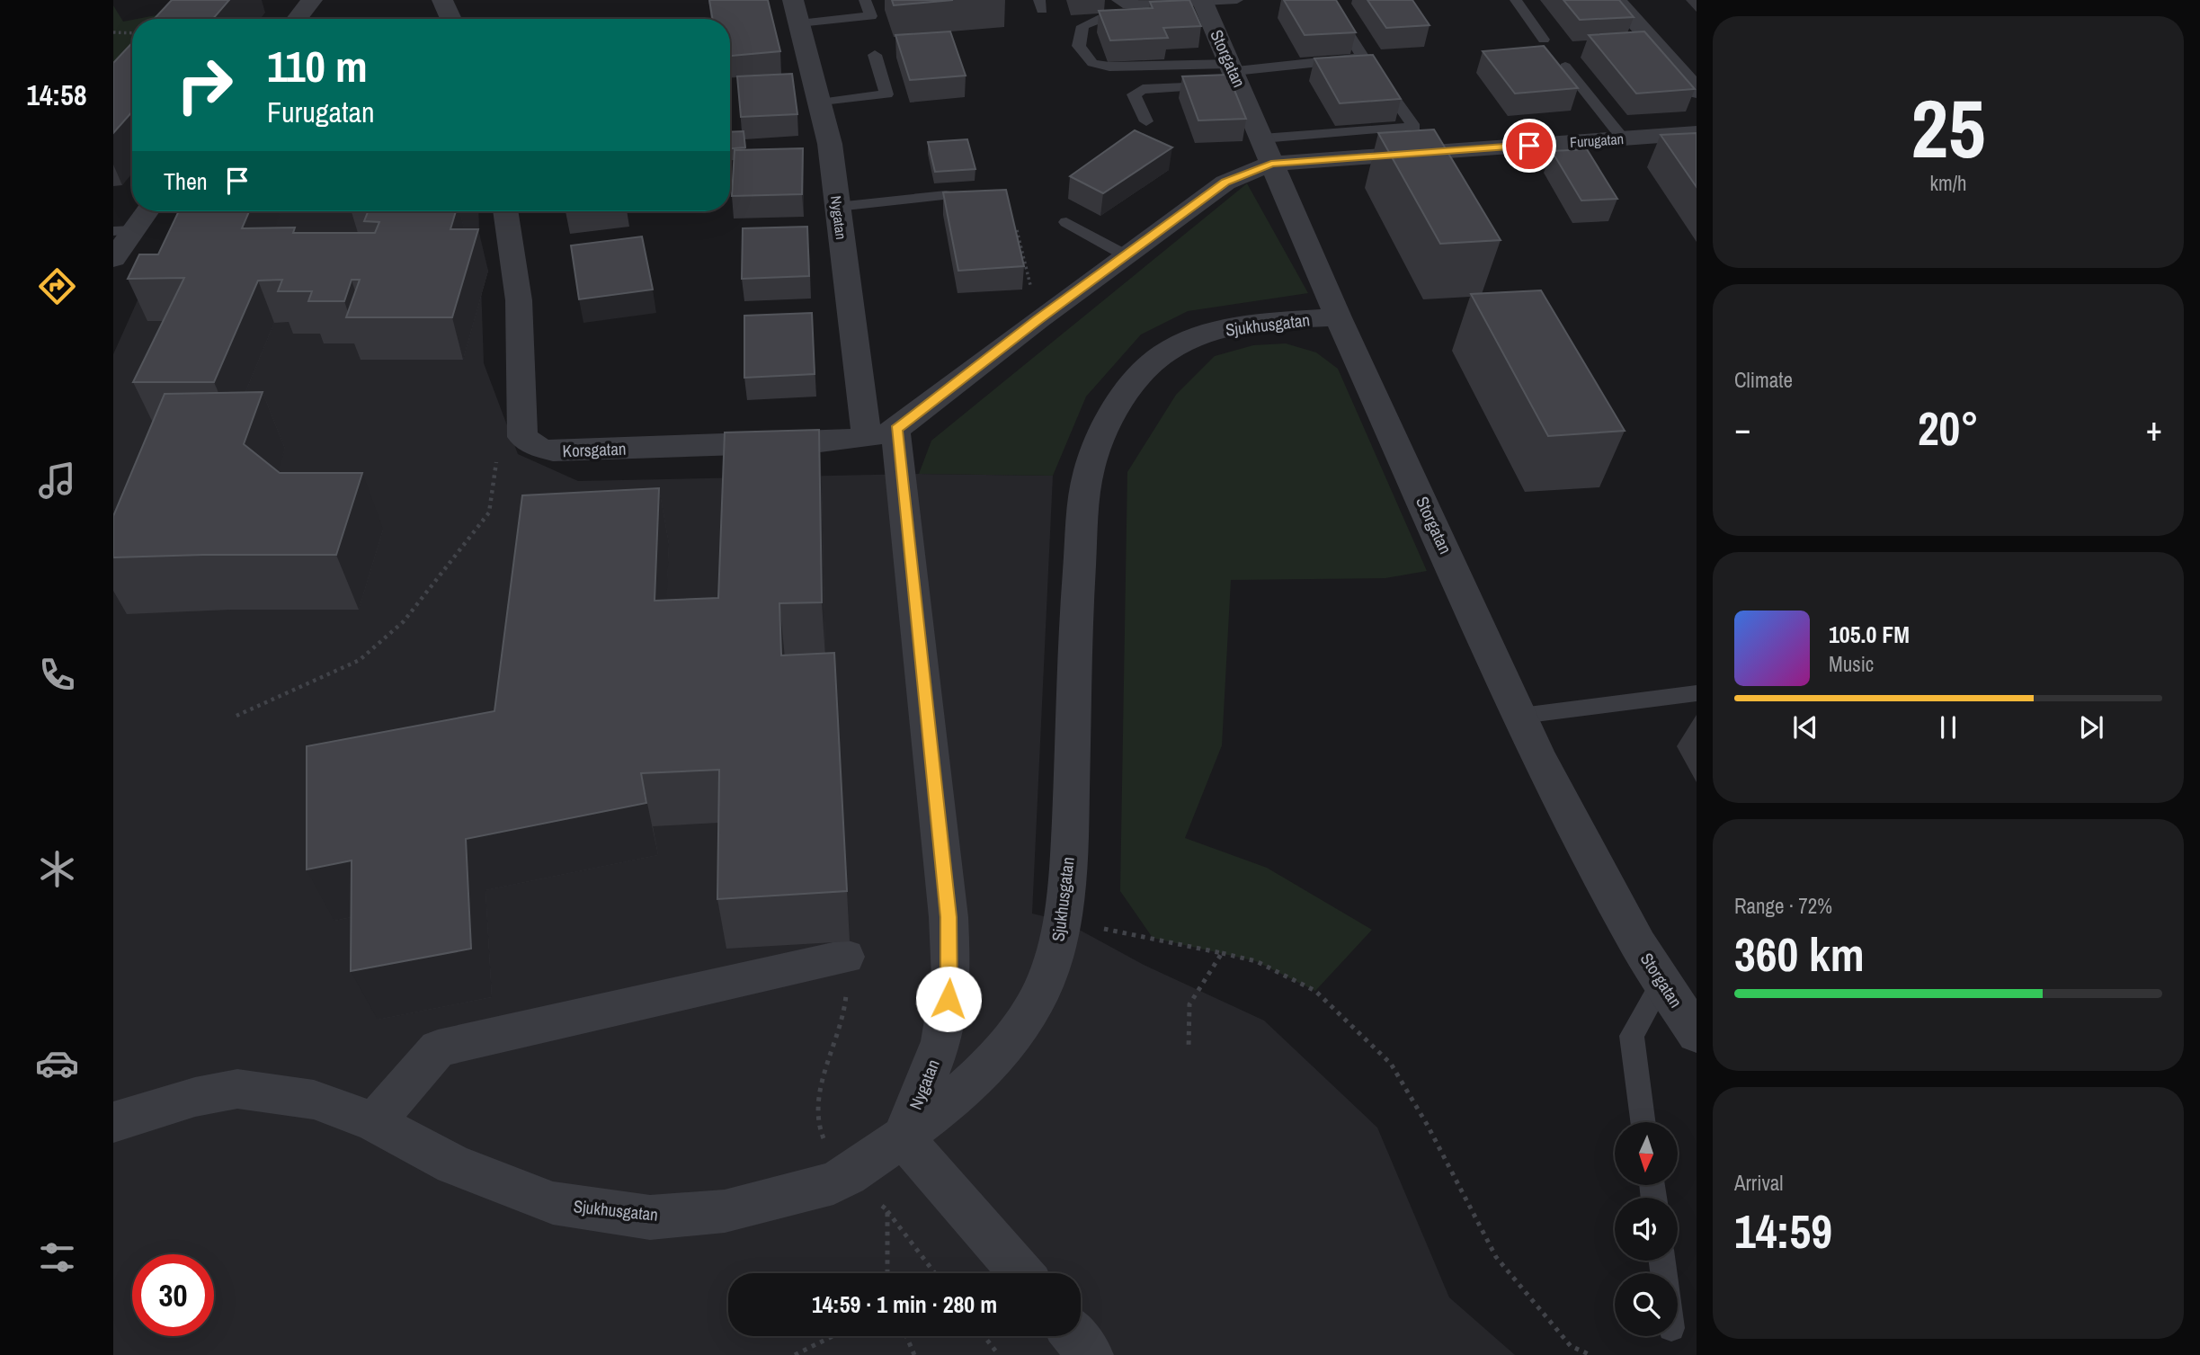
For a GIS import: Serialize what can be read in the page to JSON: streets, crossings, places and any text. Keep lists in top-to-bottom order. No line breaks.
{"streets":{"street":["Storgatan","Furugatan","Nygatan","Sjukhusgatan","Korsgatan"]},"crossings":[["Storgatan","Furugatan"],["Storgatan","Sjukhusgatan"],["Furugatan","Nygatan"],["Furugatan","Korsgatan"],["Nygatan","Sjukhusgatan"],["Nygatan","Korsgatan"]],"north":"bottom","page":{"tabs":"14:58","tile":[["25","km/h"],"Climate",["Range · 72%","360 km"],["Arrival","14:59"]],"turn":["110 m","Furugatan"],"then":"Then","heat":["−","20°","+"],"song":["105.0 FM","Music"],"limit":"30","trip":"14:59 · 1 min · 280 m"}}
